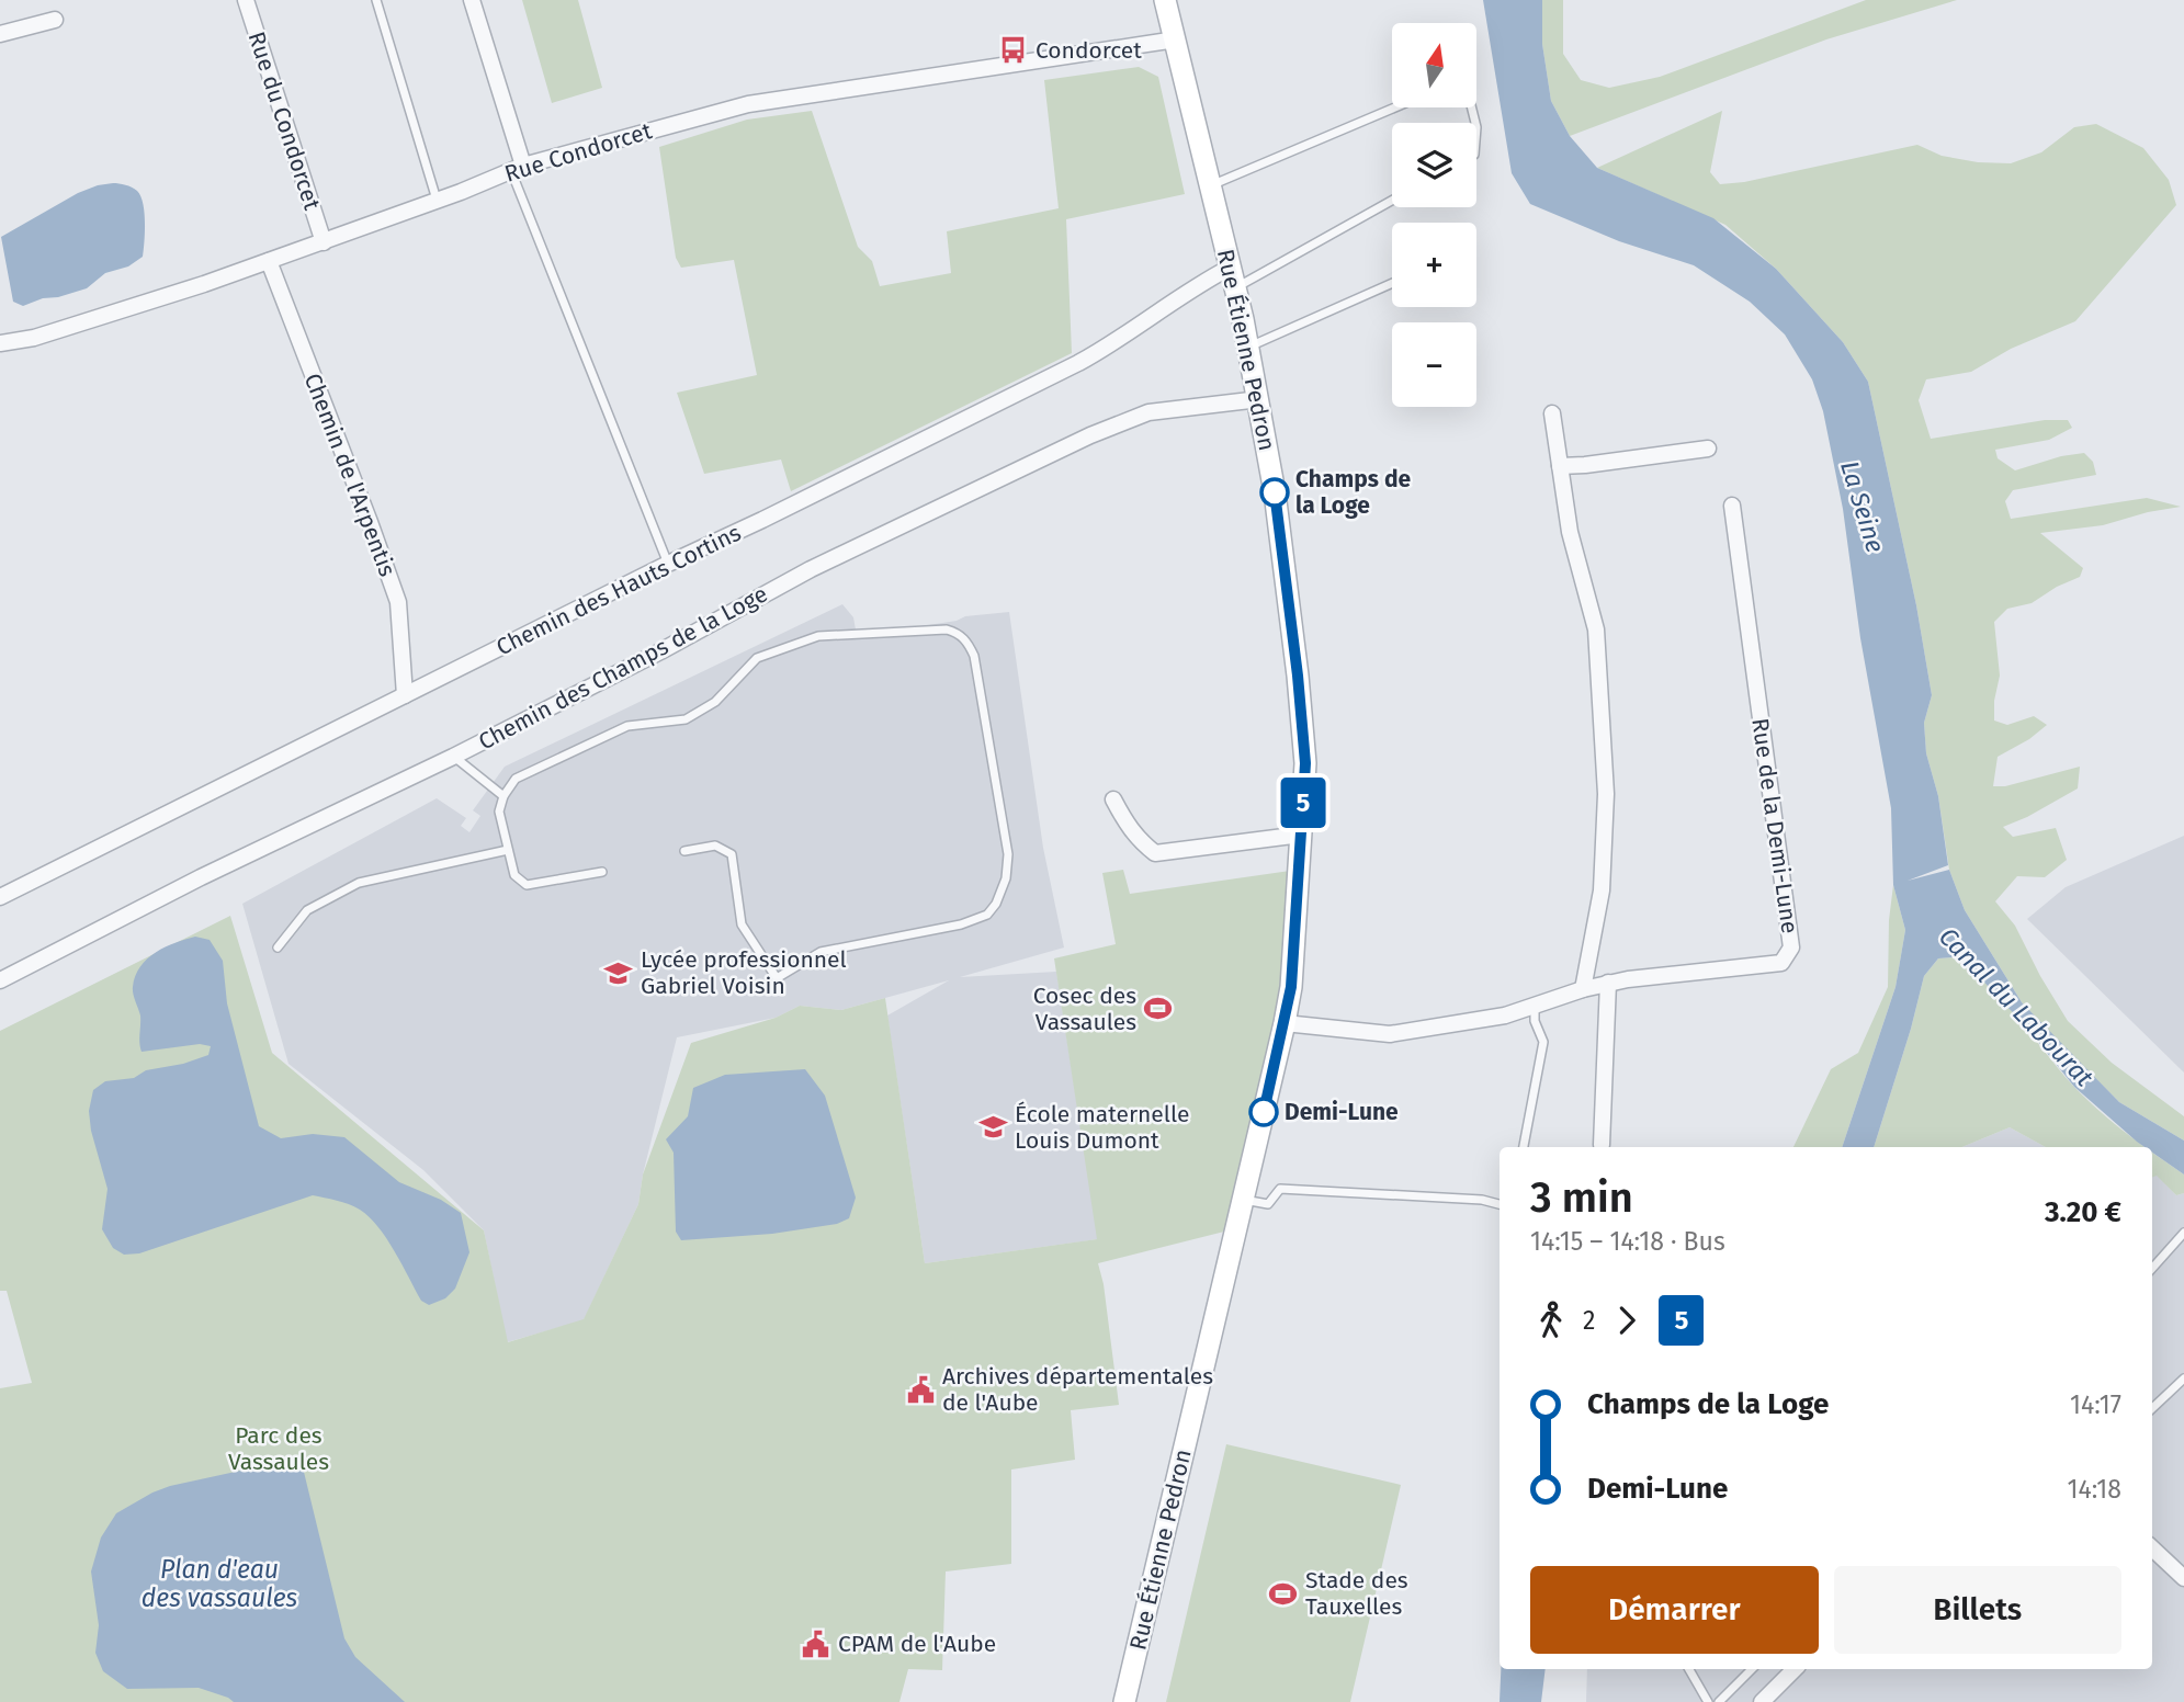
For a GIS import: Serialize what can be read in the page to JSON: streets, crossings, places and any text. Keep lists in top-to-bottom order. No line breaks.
{"streets":{"street":["Rue du Condorcet","Rue Condorcet","Rue Étienne Pedron","Chemin de l'Arpentis","Chemin des Hauts Cortins","Chemin des Champs de la Loge","Rue de la Demi-Lune"]},"crossings":[["Rue du Condorcet","Rue Condorcet"],["Rue Condorcet","Rue Étienne Pedron"],["Rue Condorcet","Chemin de l'Arpentis"],["Rue Étienne Pedron","Chemin des Hauts Cortins"],["Rue Étienne Pedron","Chemin des Champs de la Loge"],["Rue Étienne Pedron","Rue de la Demi-Lune"],["Chemin de l'Arpentis","Chemin des Hauts Cortins"]],"water":["La Seine","Canal du Labourat","Plan d'eau des vassaules"],"parks":["Parc des Vassaules"],"places":{"bus stop":["Condorcet"],"other":["Champs de la Loge","Demi-Lune"],"school or university":["Lycée professionnel Gabriel Voisin","École maternelle Louis Dumont"],"sports":["Cosec des Vassaules","Stade des Tauxelles"],"public building":["Archives départementales de l'Aube","CPAM de l'Aube"]},"lines":["bus line 5"],"north":"top","page":{"on_map":"5","map_buttons":["+","−"],"heading":["3 min","14:15 – 14:18 · Bus","3.20 €"],"legs":["2","5"],"list":[{"name":"Champs de la Loge","value":"14:17"},{"name":"Demi-Lune","value":"14:18"}],"buttons":["Démarrer","Billets"]}}
